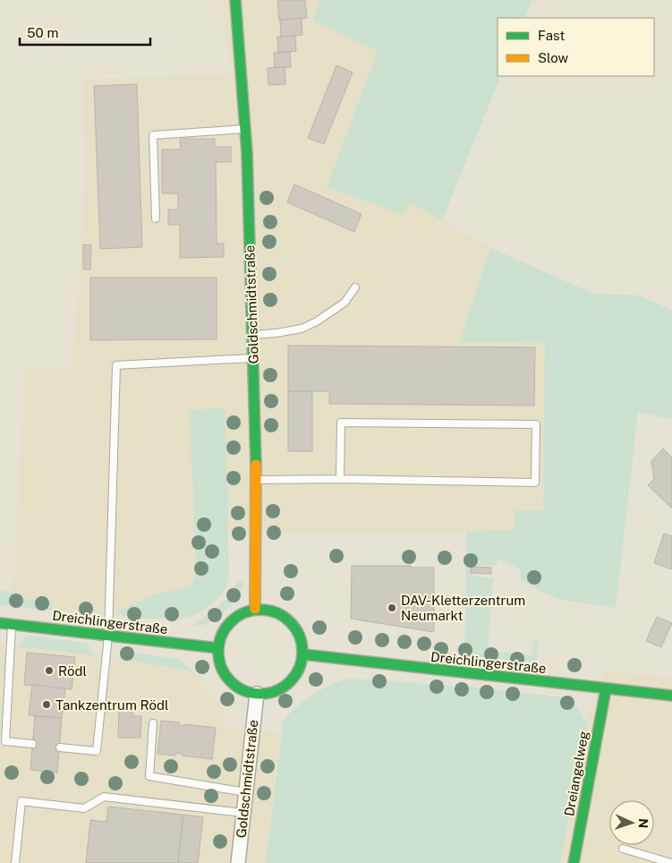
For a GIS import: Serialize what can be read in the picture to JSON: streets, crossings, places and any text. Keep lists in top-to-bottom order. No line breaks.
{"streets":{"street":["Goldschmidtstraße","Dreichlingerstraße","Dreiangelweg"]},"crossings":[["Goldschmidtstraße","Dreichlingerstraße"],["Dreichlingerstraße","Dreiangelweg"]],"places":["DAV-Kletterzentrum Neumarkt","Rödl","Tankzentrum Rödl"],"legend":["Fast","Slow"],"scale_bar":"50 m","north":"right"}
